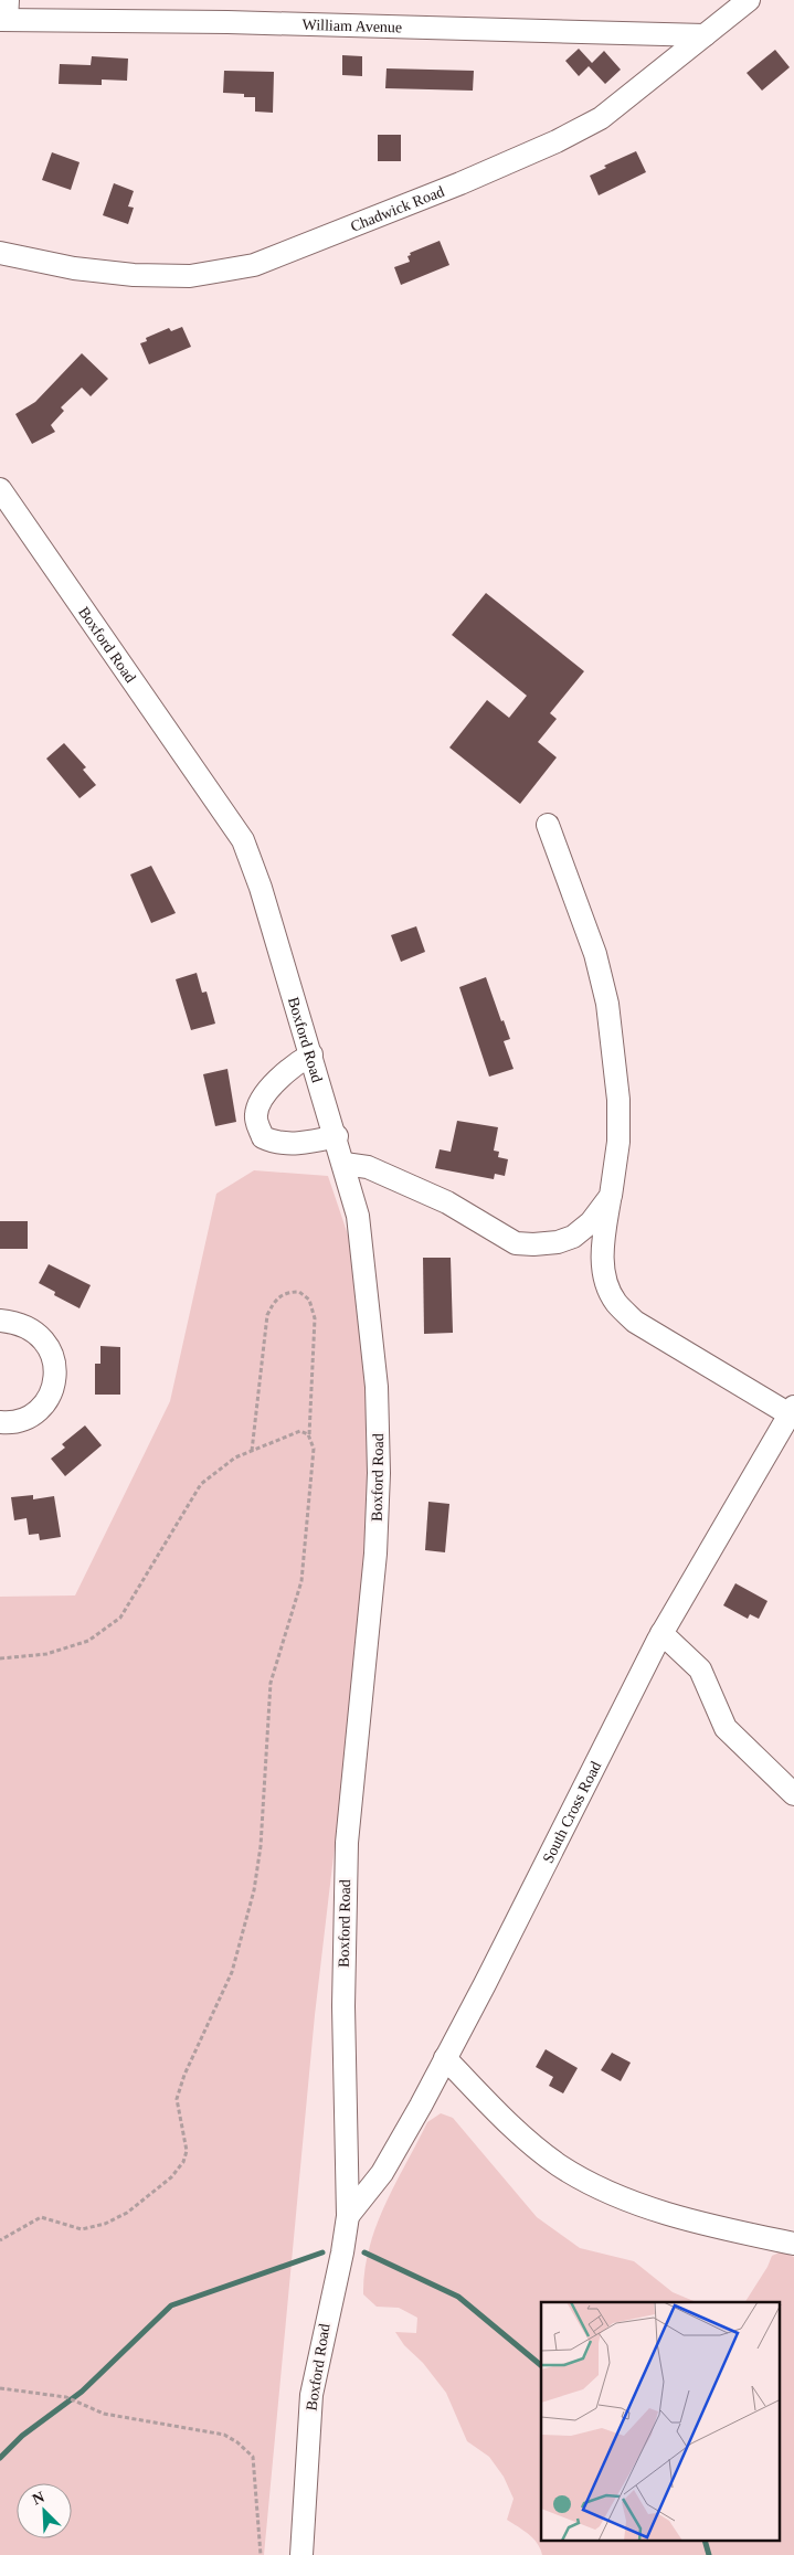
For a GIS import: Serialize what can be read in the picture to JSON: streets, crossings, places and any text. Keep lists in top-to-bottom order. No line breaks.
{"streets":{"street":["William Avenue","Chadwick Road","Boxford Road","South Cross Road"]},"crossings":[["William Avenue","Chadwick Road"],["Boxford Road","South Cross Road"]],"north":"top left"}
